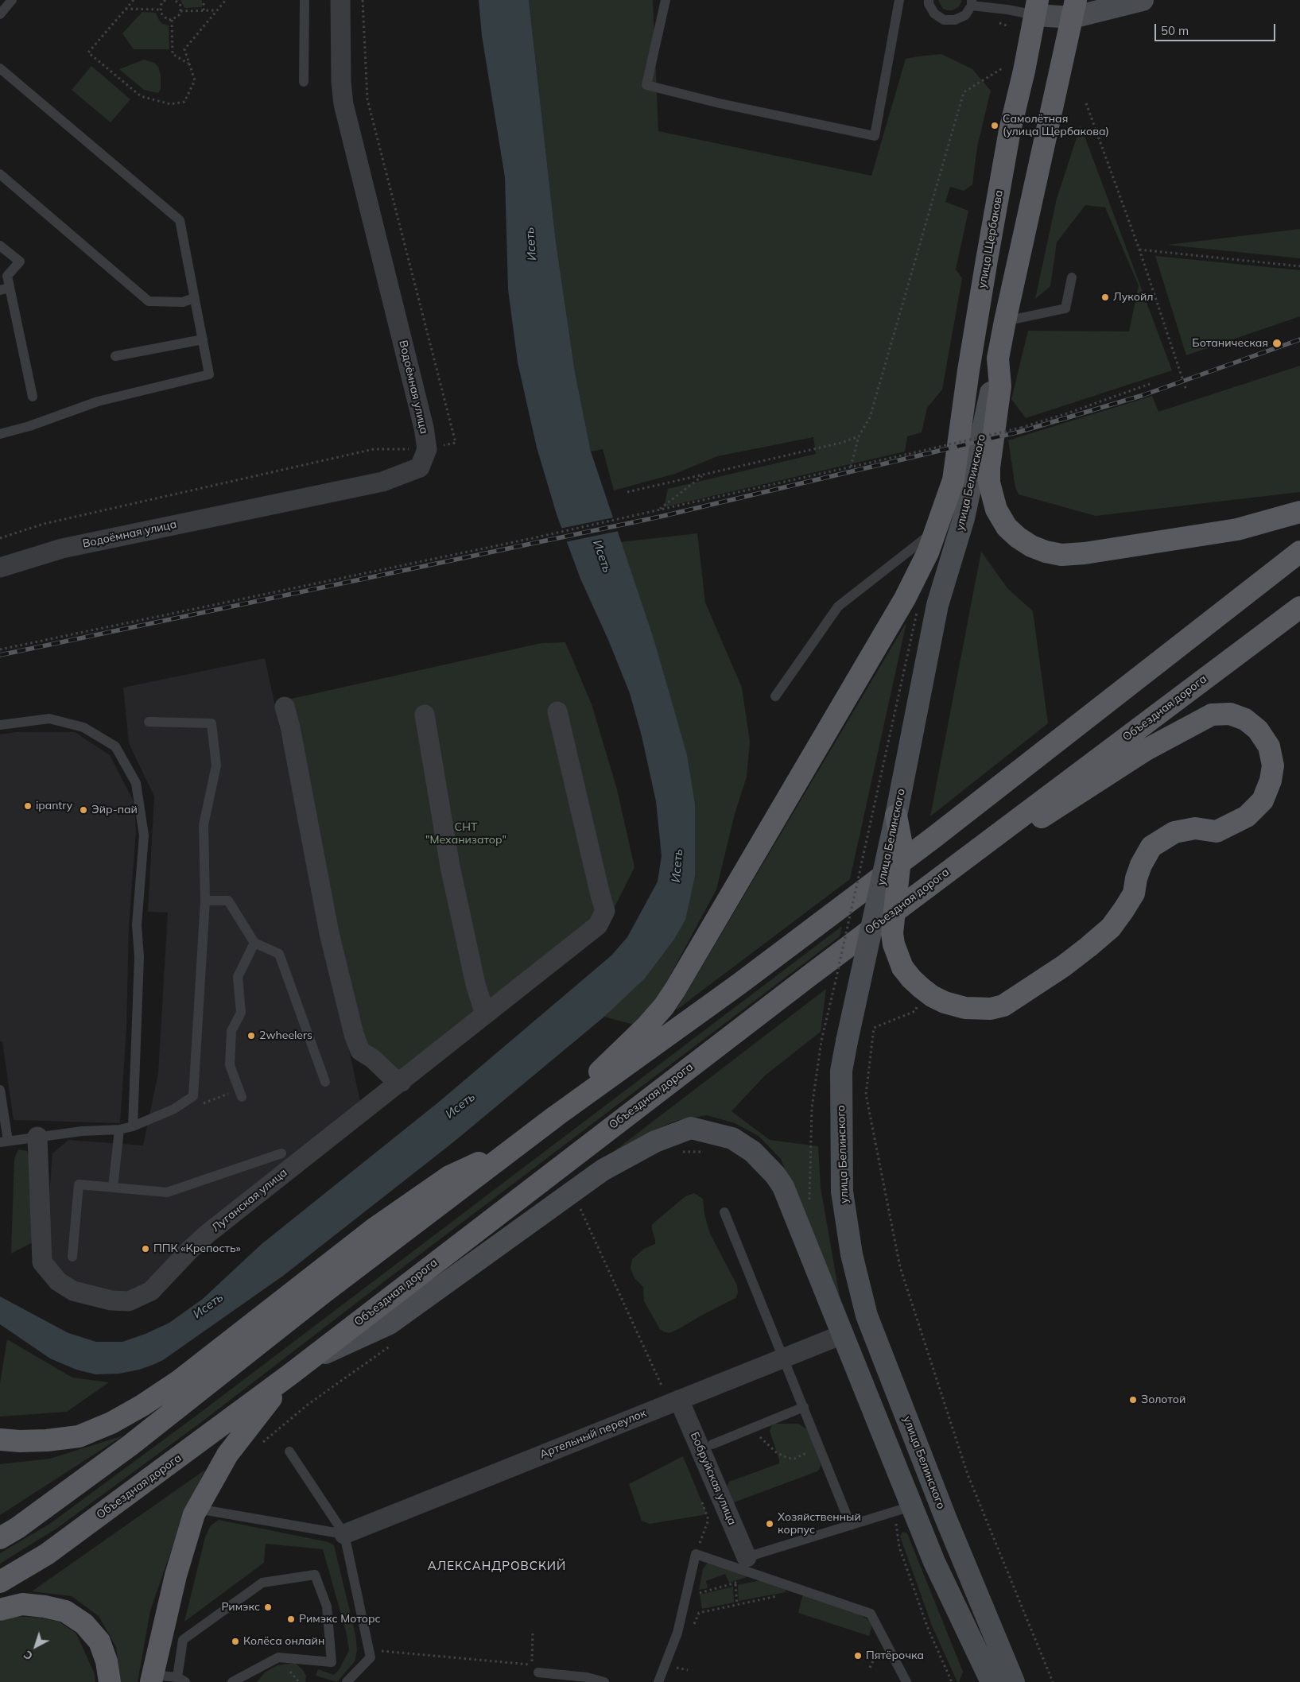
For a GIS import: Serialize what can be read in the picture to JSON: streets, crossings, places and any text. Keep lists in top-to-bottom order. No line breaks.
{"streets":{"main road":["улица Щербакова","улица Белинского","Объездная дорога"],"street":["Водоёмная улица","Луганская улица","Артельный переулок","Бобруйская улица"]},"crossings":[["улица Щербакова","улица Белинского"],["Артельный переулок","Бобруйская улица"]],"districts":["АЛЕКСАНДРОВСКИЙ"],"water":["Исеть"],"parks":["СНТ \"Механизатор\""],"places":["Самолётная (улица Щербакова)","Лукойл","Ботаническая","ipantry","Эйр-пай","2wheelers","ППК «Крепость»","Золотой","Хозяйственный корпус","Римэкс","Римэкс Моторс","Колёса онлайн","Пятёрочка"],"scale_bar":"50 m","north":"bottom left"}
